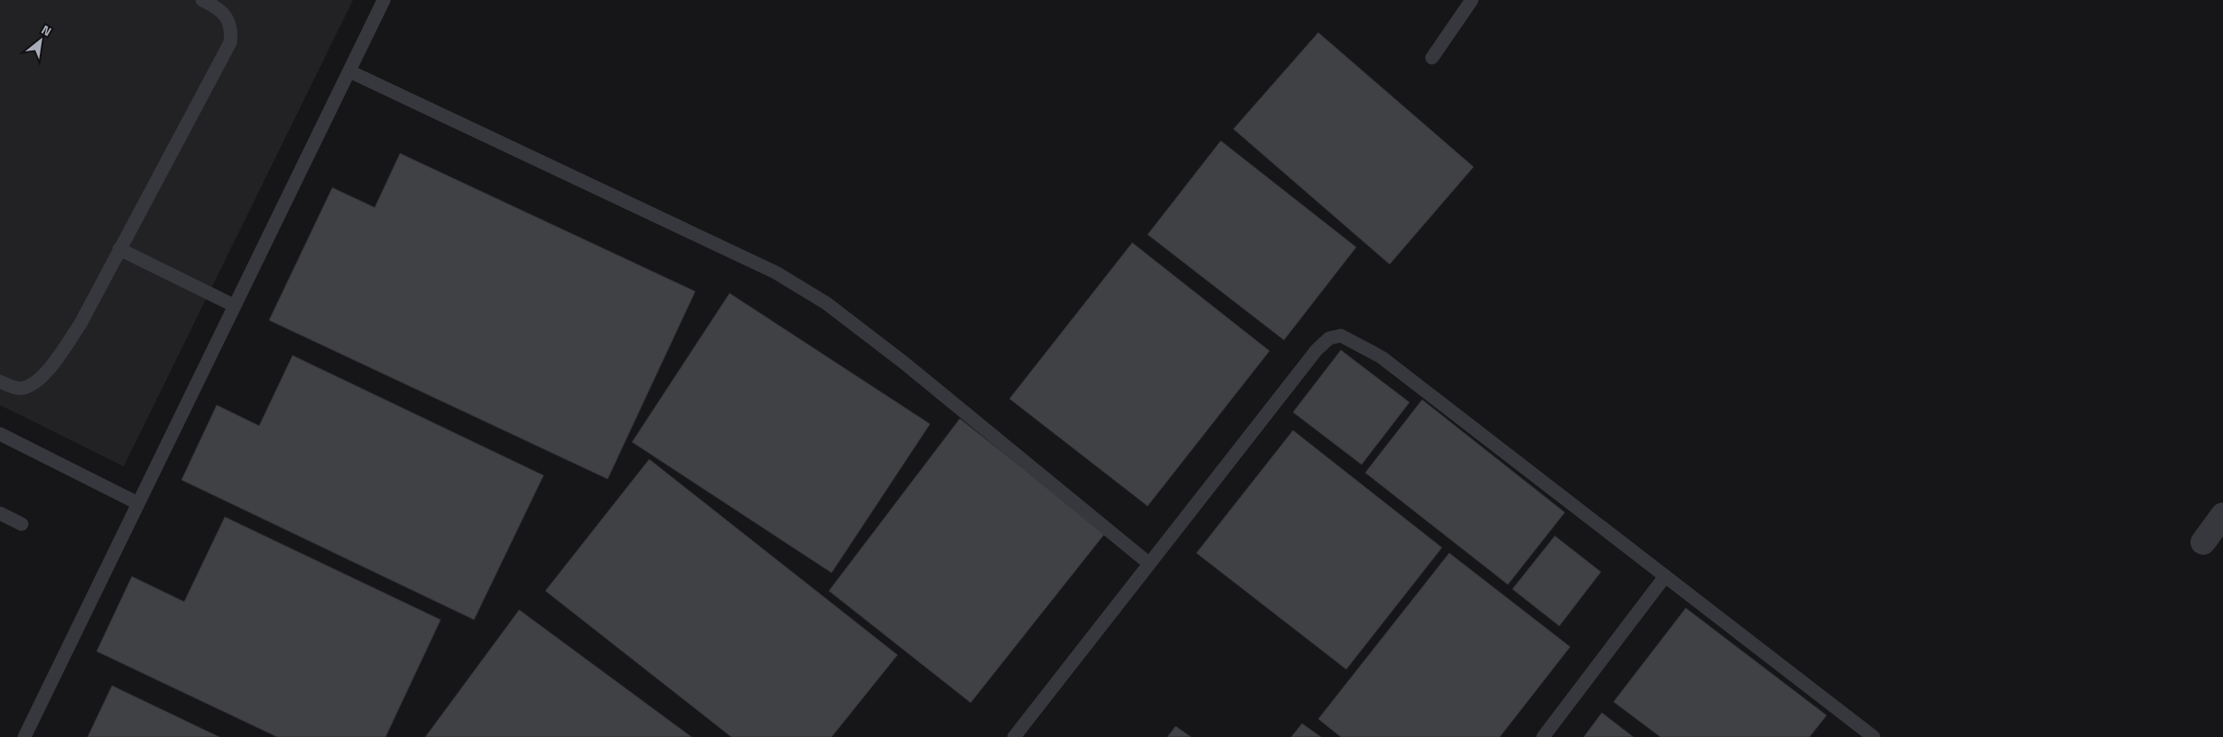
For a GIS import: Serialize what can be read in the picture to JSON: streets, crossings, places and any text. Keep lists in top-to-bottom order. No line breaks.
{"north":"top right"}
